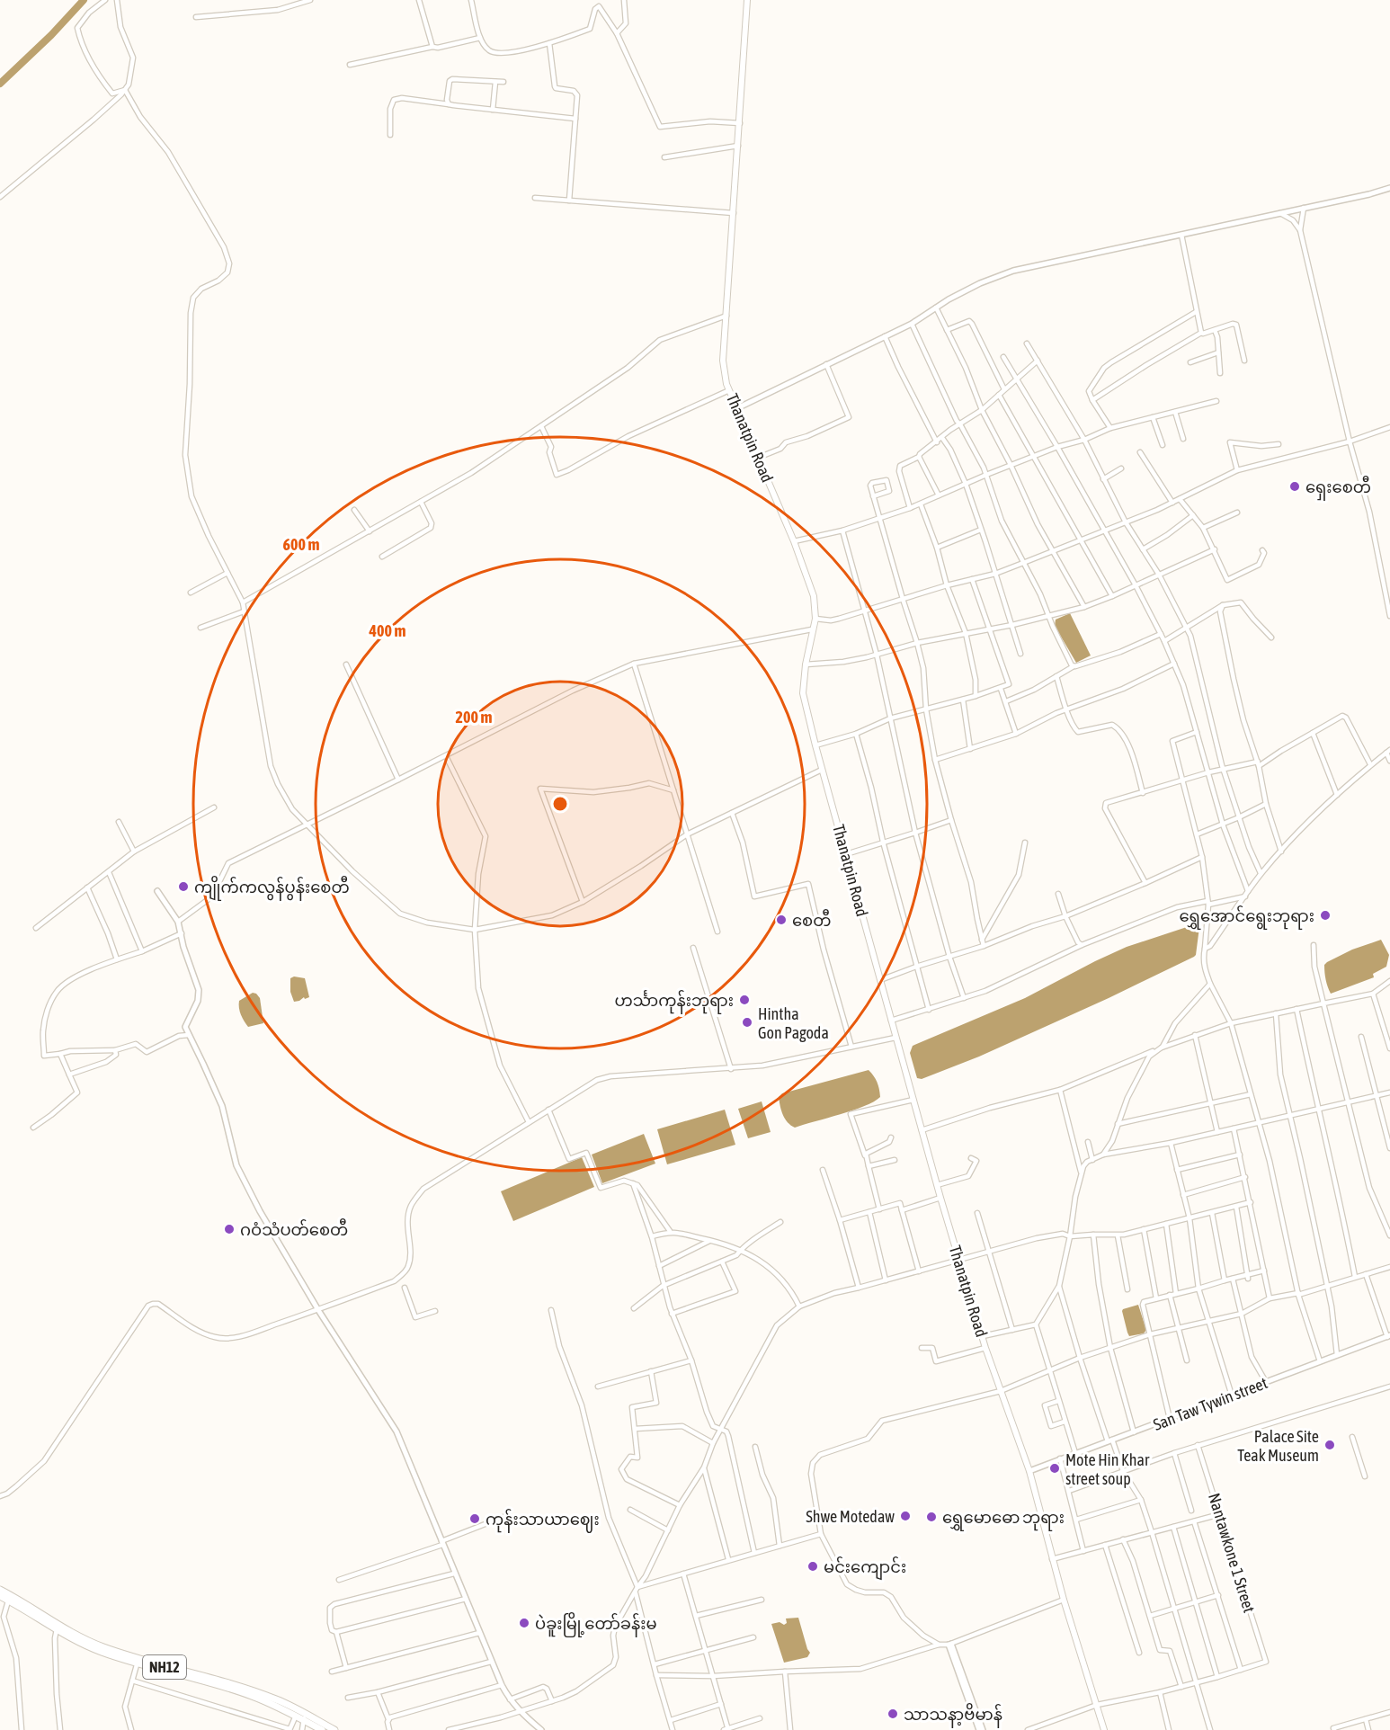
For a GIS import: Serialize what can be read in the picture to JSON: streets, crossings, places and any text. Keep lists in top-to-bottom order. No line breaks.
{"streets":{"highway":["NH12"],"main road":["Thanatpin Road"],"street":["San Taw Tywin street","Nantawkone 1 Street"]},"crossings":[["Thanatpin Road","San Taw Tywin street"]],"places":["ရှေးစေတီ","ကျိုက်ကလွန်ပွန်းစေတီ","ရွှေအောင်ရွေးဘုရား","စေတီ","ဟင်္သာကုန်းဘုရား","Hintha Gon Pagoda","ဂဝံသံပတ်စေတီ","Palace Site Teak Museum","Mote Hin Khar street soup","Shwe Motedaw","ရွှေမောဓော ဘုရား","ကုန်းသာယာဈေး","မင်းကျောင်း","ပဲခူးမြို့တော်ခန်းမ","သာသနာ့ဗိမာန်"],"rings":["600 m","400 m","200 m"]}
